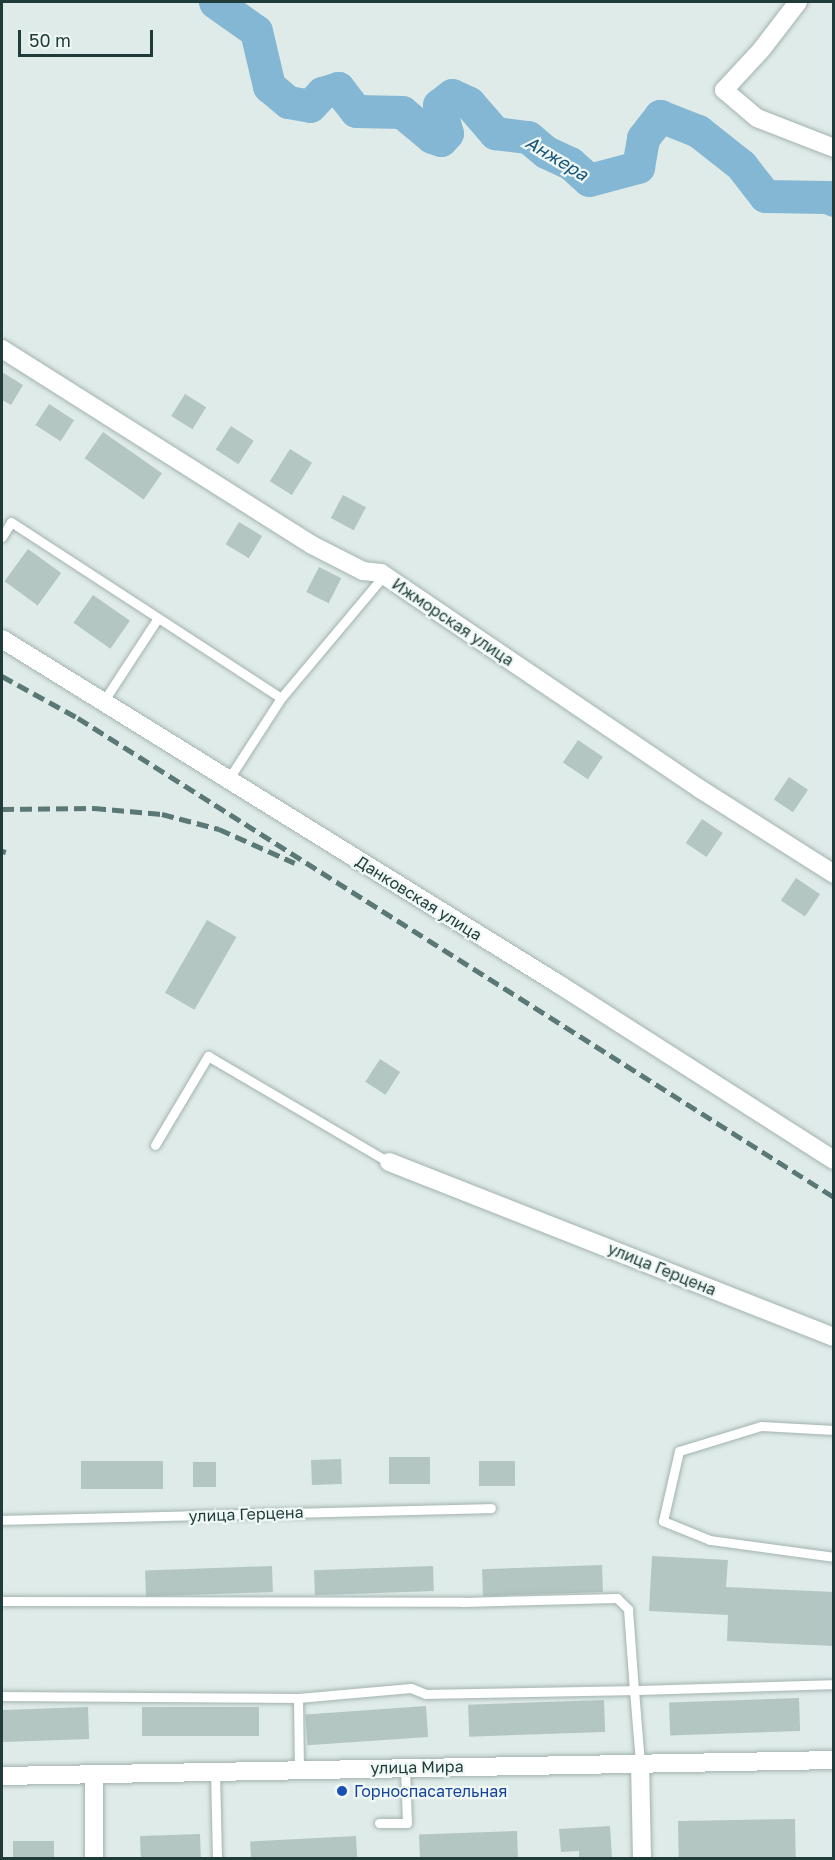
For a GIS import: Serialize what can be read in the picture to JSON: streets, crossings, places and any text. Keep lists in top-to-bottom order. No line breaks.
{"streets":{"street":["Ижморская улица","Данковская улица","улица Герцена","улица Мира"]},"water":["Анжера"],"places":["Горноспасательная"],"scale_bar":"50 m"}
